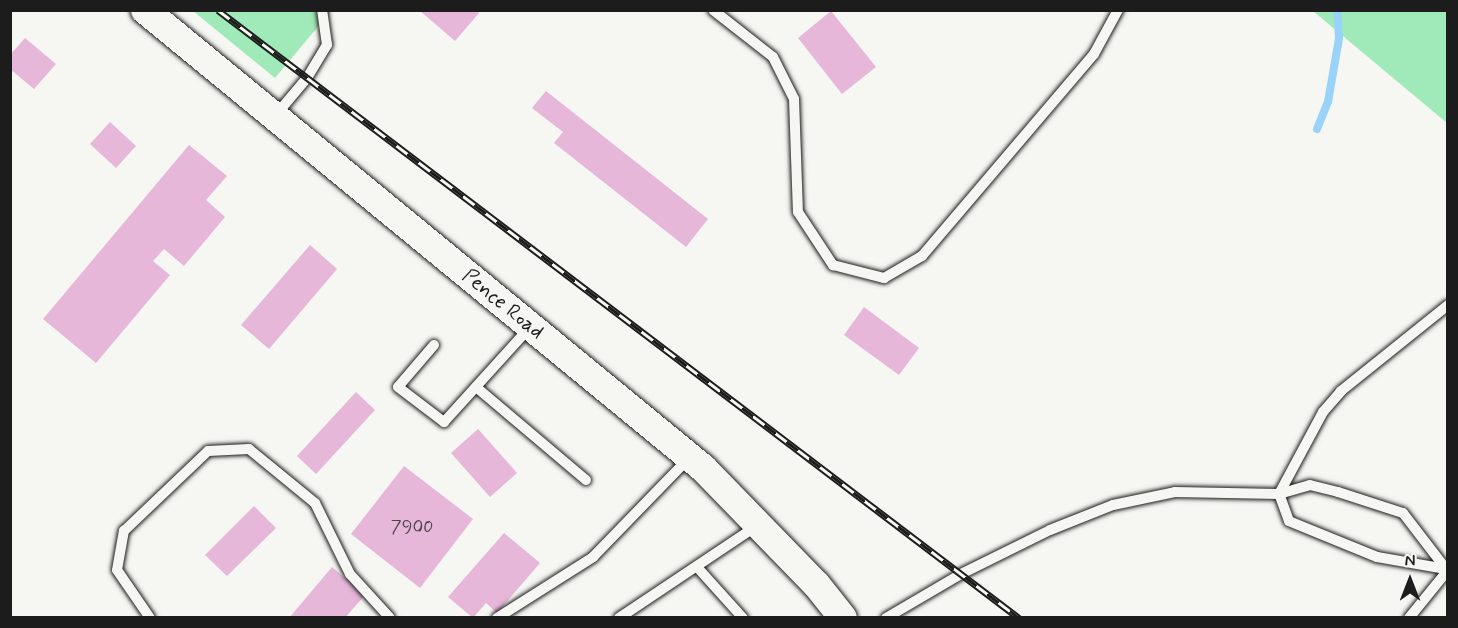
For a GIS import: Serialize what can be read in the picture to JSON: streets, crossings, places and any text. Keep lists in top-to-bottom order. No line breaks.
{"streets":{"street":["Pence Road"]},"house_numbers":["7900"],"north":"top"}
